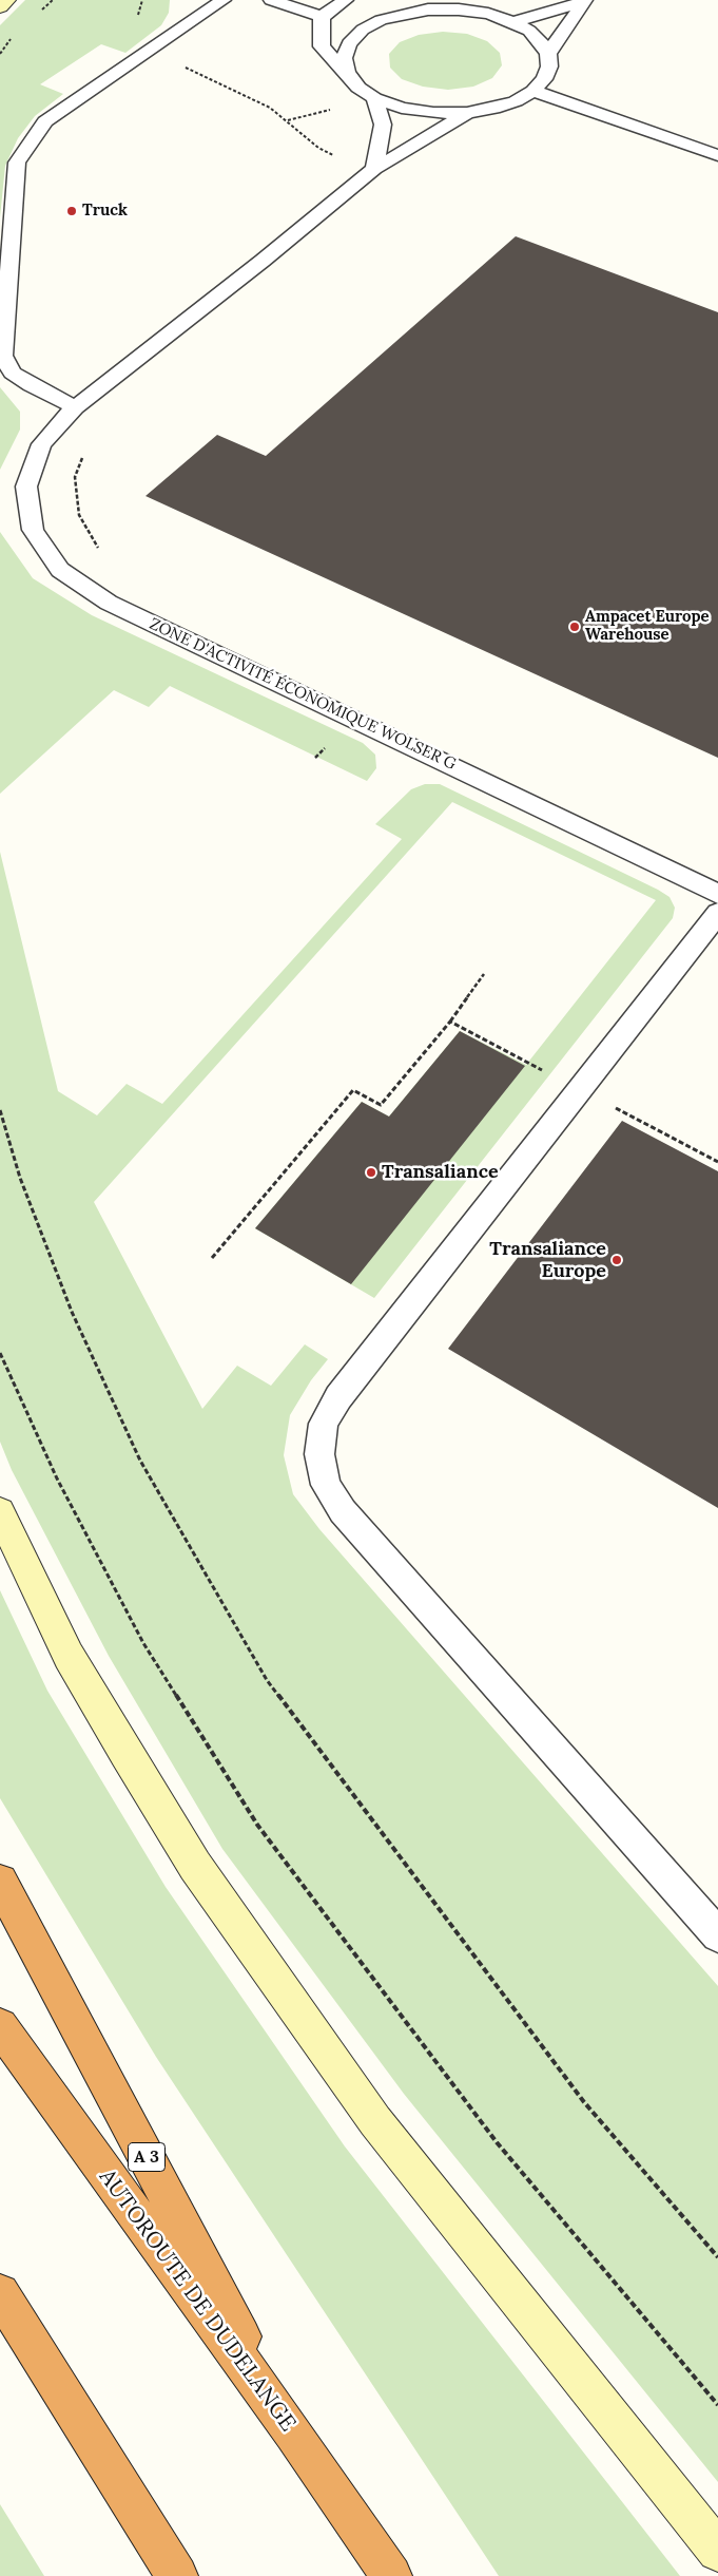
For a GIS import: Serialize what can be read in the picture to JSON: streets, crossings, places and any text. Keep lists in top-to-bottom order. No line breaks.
{"streets":{"highway":["A 3","AUTOROUTE DE DUDELANGE"],"lane":["ZONE D'ACTIVITÉ ÉCONOMIQUE WOLSER G"]},"crossings":[["A 3","AUTOROUTE DE DUDELANGE"]],"places":["Truck","Ampacet Europe Warehouse","Transaliance","Transaliance Europe"]}
